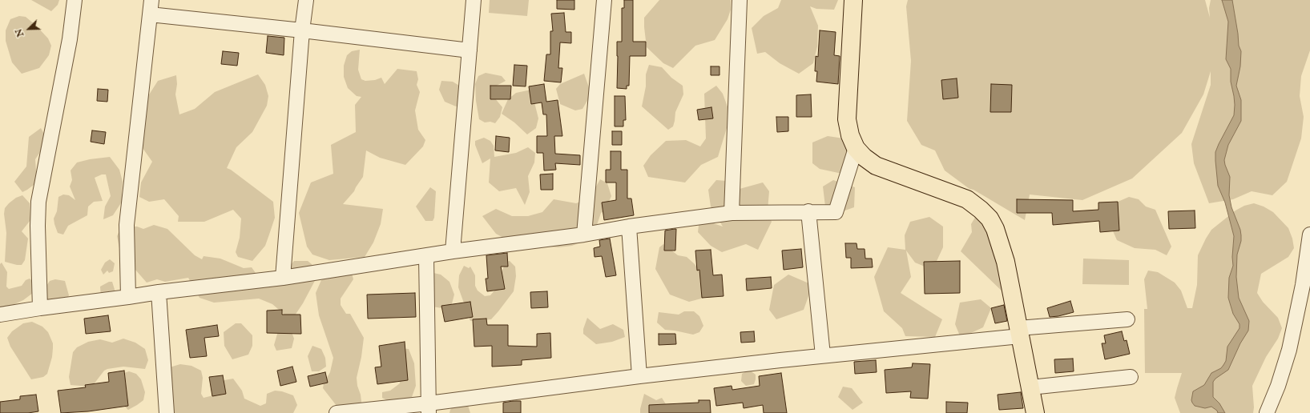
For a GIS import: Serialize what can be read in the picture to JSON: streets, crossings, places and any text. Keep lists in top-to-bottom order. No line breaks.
{"north":"bottom left"}
